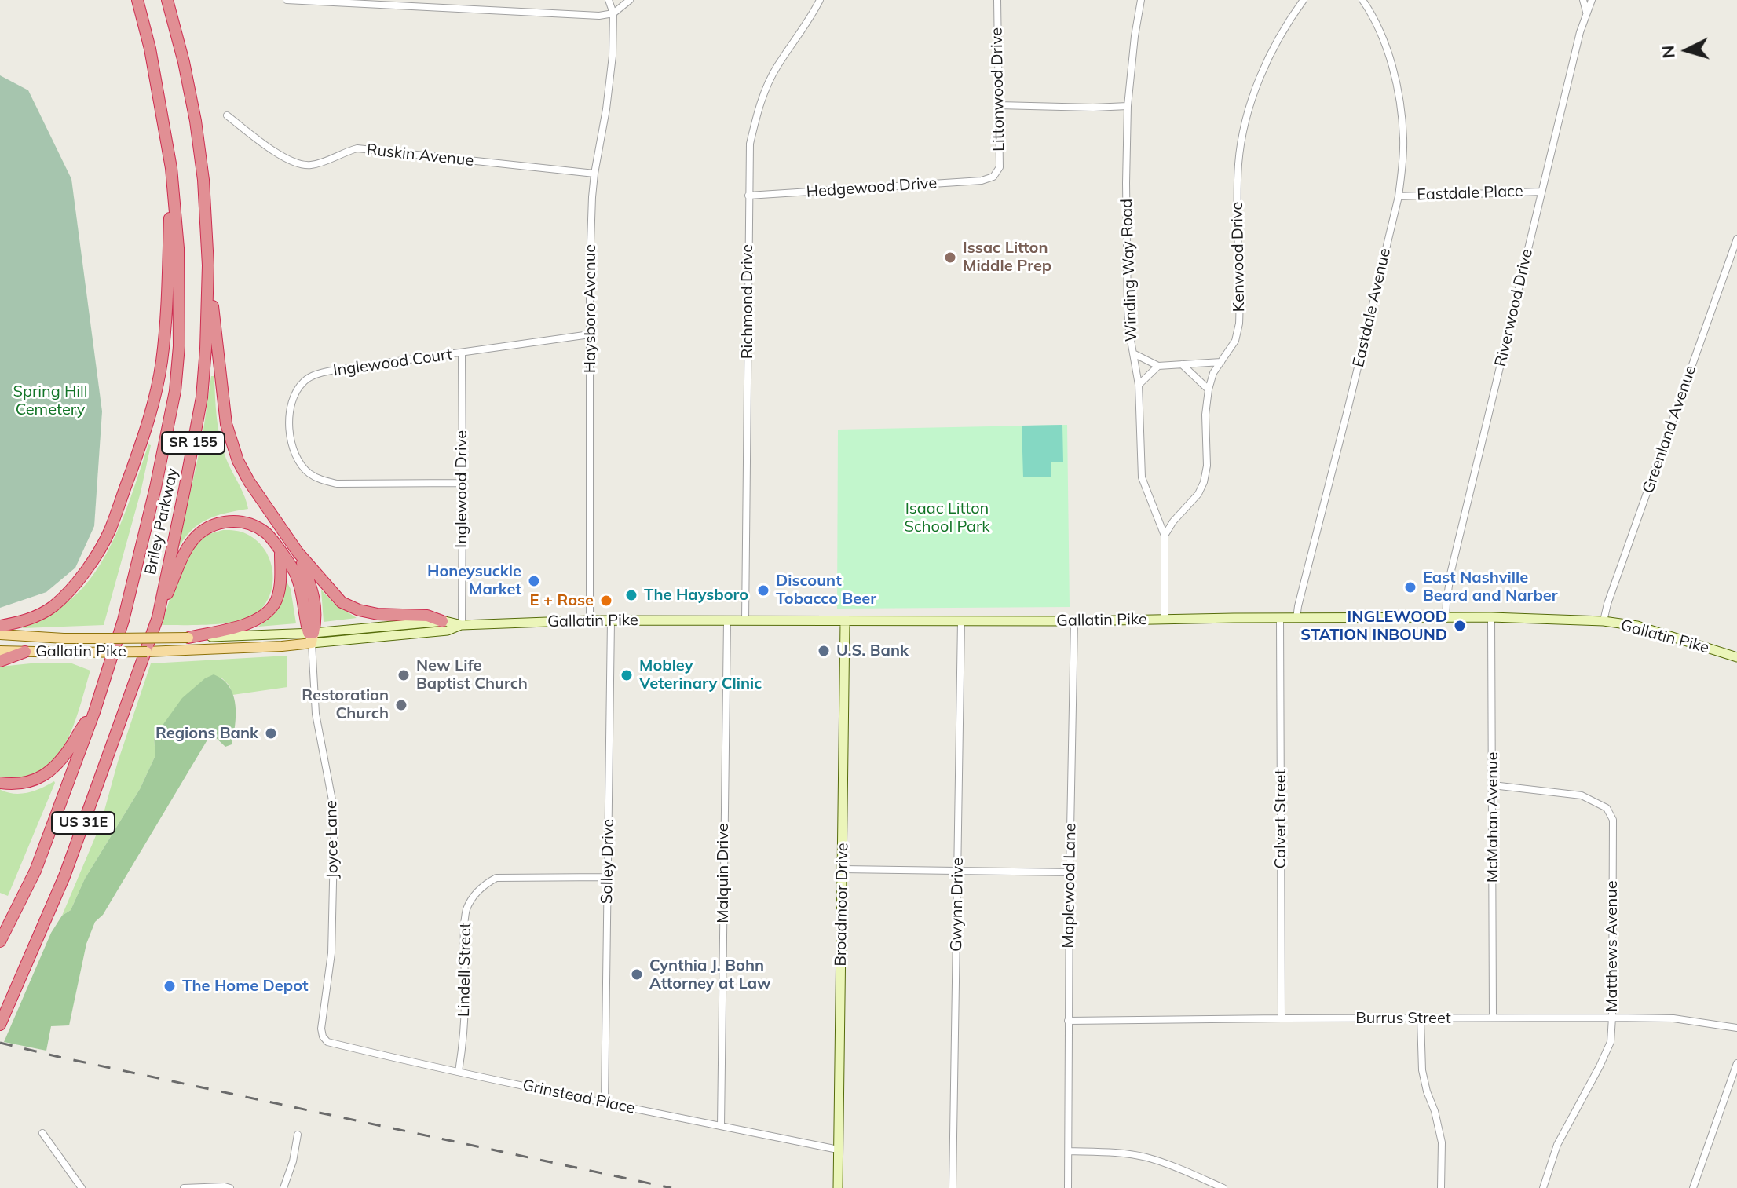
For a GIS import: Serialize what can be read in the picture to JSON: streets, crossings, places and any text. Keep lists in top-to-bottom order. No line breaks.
{"streets":{"highway":["SR 155","Briley Parkway","US 31E"],"main road":["Gallatin Pike","Broadmoor Drive"],"street":["Littonwood Drive","Ruskin Avenue","Hedgewood Drive","Eastdale Place","Kenwood Drive","Winding Way Road","Richmond Drive","Eastdale Avenue","Riverwood Drive","Haysboro Avenue","Inglewood Court","Greenland Avenue","Inglewood Drive","McMahan Avenue","Calvert Street","Joyce Lane","Solley Drive","Malquin Drive","Maplewood Lane","Gwynn Drive","Matthews Avenue","Lindell Street","Burrus Street","Grinstead Place"]},"crossings":[["Littonwood Drive","Hedgewood Drive"],["Ruskin Avenue","Haysboro Avenue"],["Hedgewood Drive","Richmond Drive"],["Eastdale Place","Eastdale Avenue"],["Eastdale Place","Riverwood Drive"],["Kenwood Drive","Winding Way Road"],["Richmond Drive","Gallatin Pike"],["Eastdale Avenue","Gallatin Pike"],["Riverwood Drive","Gallatin Pike"],["Haysboro Avenue","Inglewood Court"],["Haysboro Avenue","Gallatin Pike"],["Inglewood Court","Inglewood Drive"],["Greenland Avenue","Gallatin Pike"],["Inglewood Drive","Gallatin Pike"],["Gallatin Pike","McMahan Avenue"],["Gallatin Pike","Calvert Street"],["Gallatin Pike","Joyce Lane"],["Gallatin Pike","Solley Drive"],["Gallatin Pike","Malquin Drive"],["Gallatin Pike","Maplewood Lane"],["Gallatin Pike","Broadmoor Drive"],["Gallatin Pike","Gwynn Drive"],["McMahan Avenue","Matthews Avenue"],["McMahan Avenue","Burrus Street"],["Calvert Street","Burrus Street"],["Joyce Lane","Grinstead Place"],["Solley Drive","Lindell Street"],["Solley Drive","Grinstead Place"],["Malquin Drive","Grinstead Place"],["Maplewood Lane","Burrus Street"],["Broadmoor Drive","Grinstead Place"],["Matthews Avenue","Burrus Street"],["Lindell Street","Grinstead Place"]],"parks":["Spring Hill Cemetery","Isaac Litton School Park"],"places":["Issac Litton Middle Prep","Honeysuckle Market","East Nashville Beard and Narber","Discount Tobacco Beer","The Haysboro","E + Rose","INGLEWOOD STATION INBOUND","U.S. Bank","New Life Baptist Church","Mobley Veterinary Clinic","Restoration Church","Regions Bank","Cynthia J. Bohn Attorney at Law","The Home Depot"],"north":"left"}
